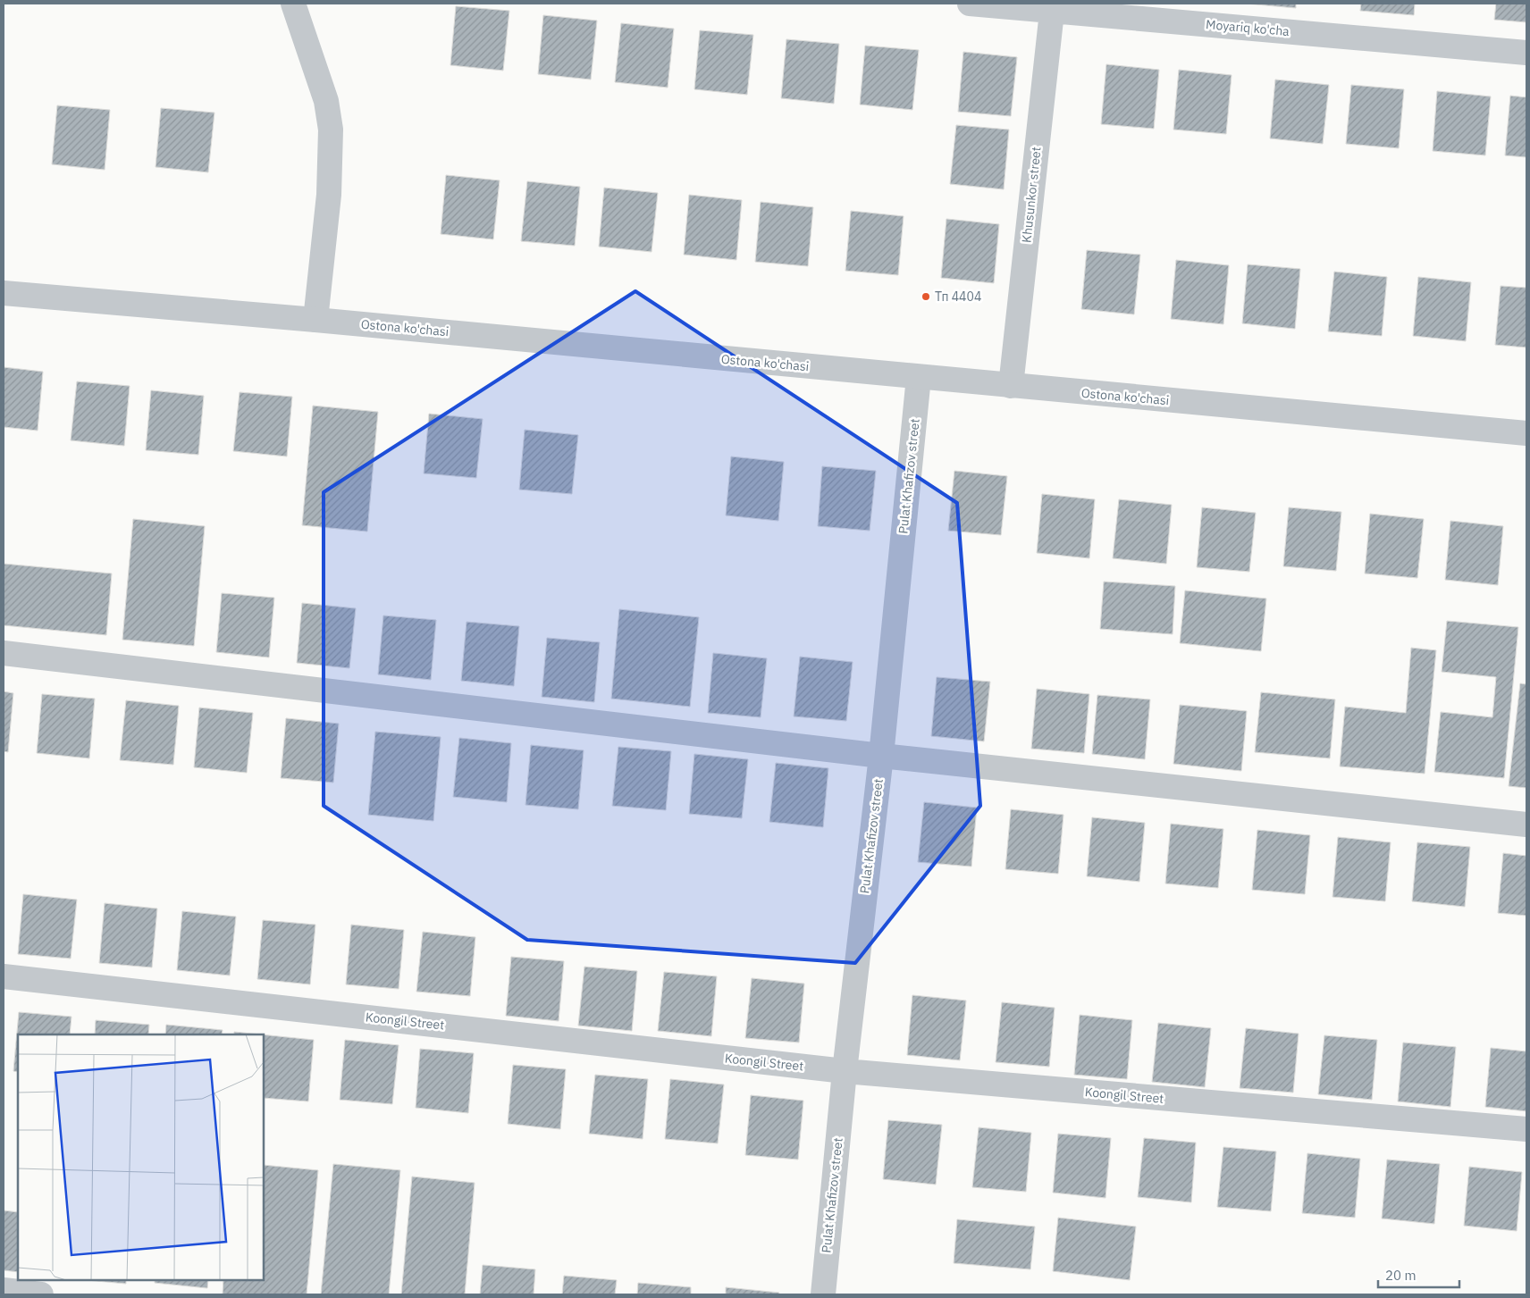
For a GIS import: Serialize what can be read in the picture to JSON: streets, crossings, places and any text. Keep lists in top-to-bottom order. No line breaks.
{"streets":{"street":["Moyariq ko'cha","Khusunkor street","Ostona ko'chasi","Pulat Khafizov street","Koongil Street"]},"crossings":[["Moyariq ko'cha","Khusunkor street"],["Khusunkor street","Ostona ko'chasi"],["Ostona ko'chasi","Pulat Khafizov street"],["Pulat Khafizov street","Koongil Street"]],"places":["Тп 4404"],"scale_bar":"20 m"}
